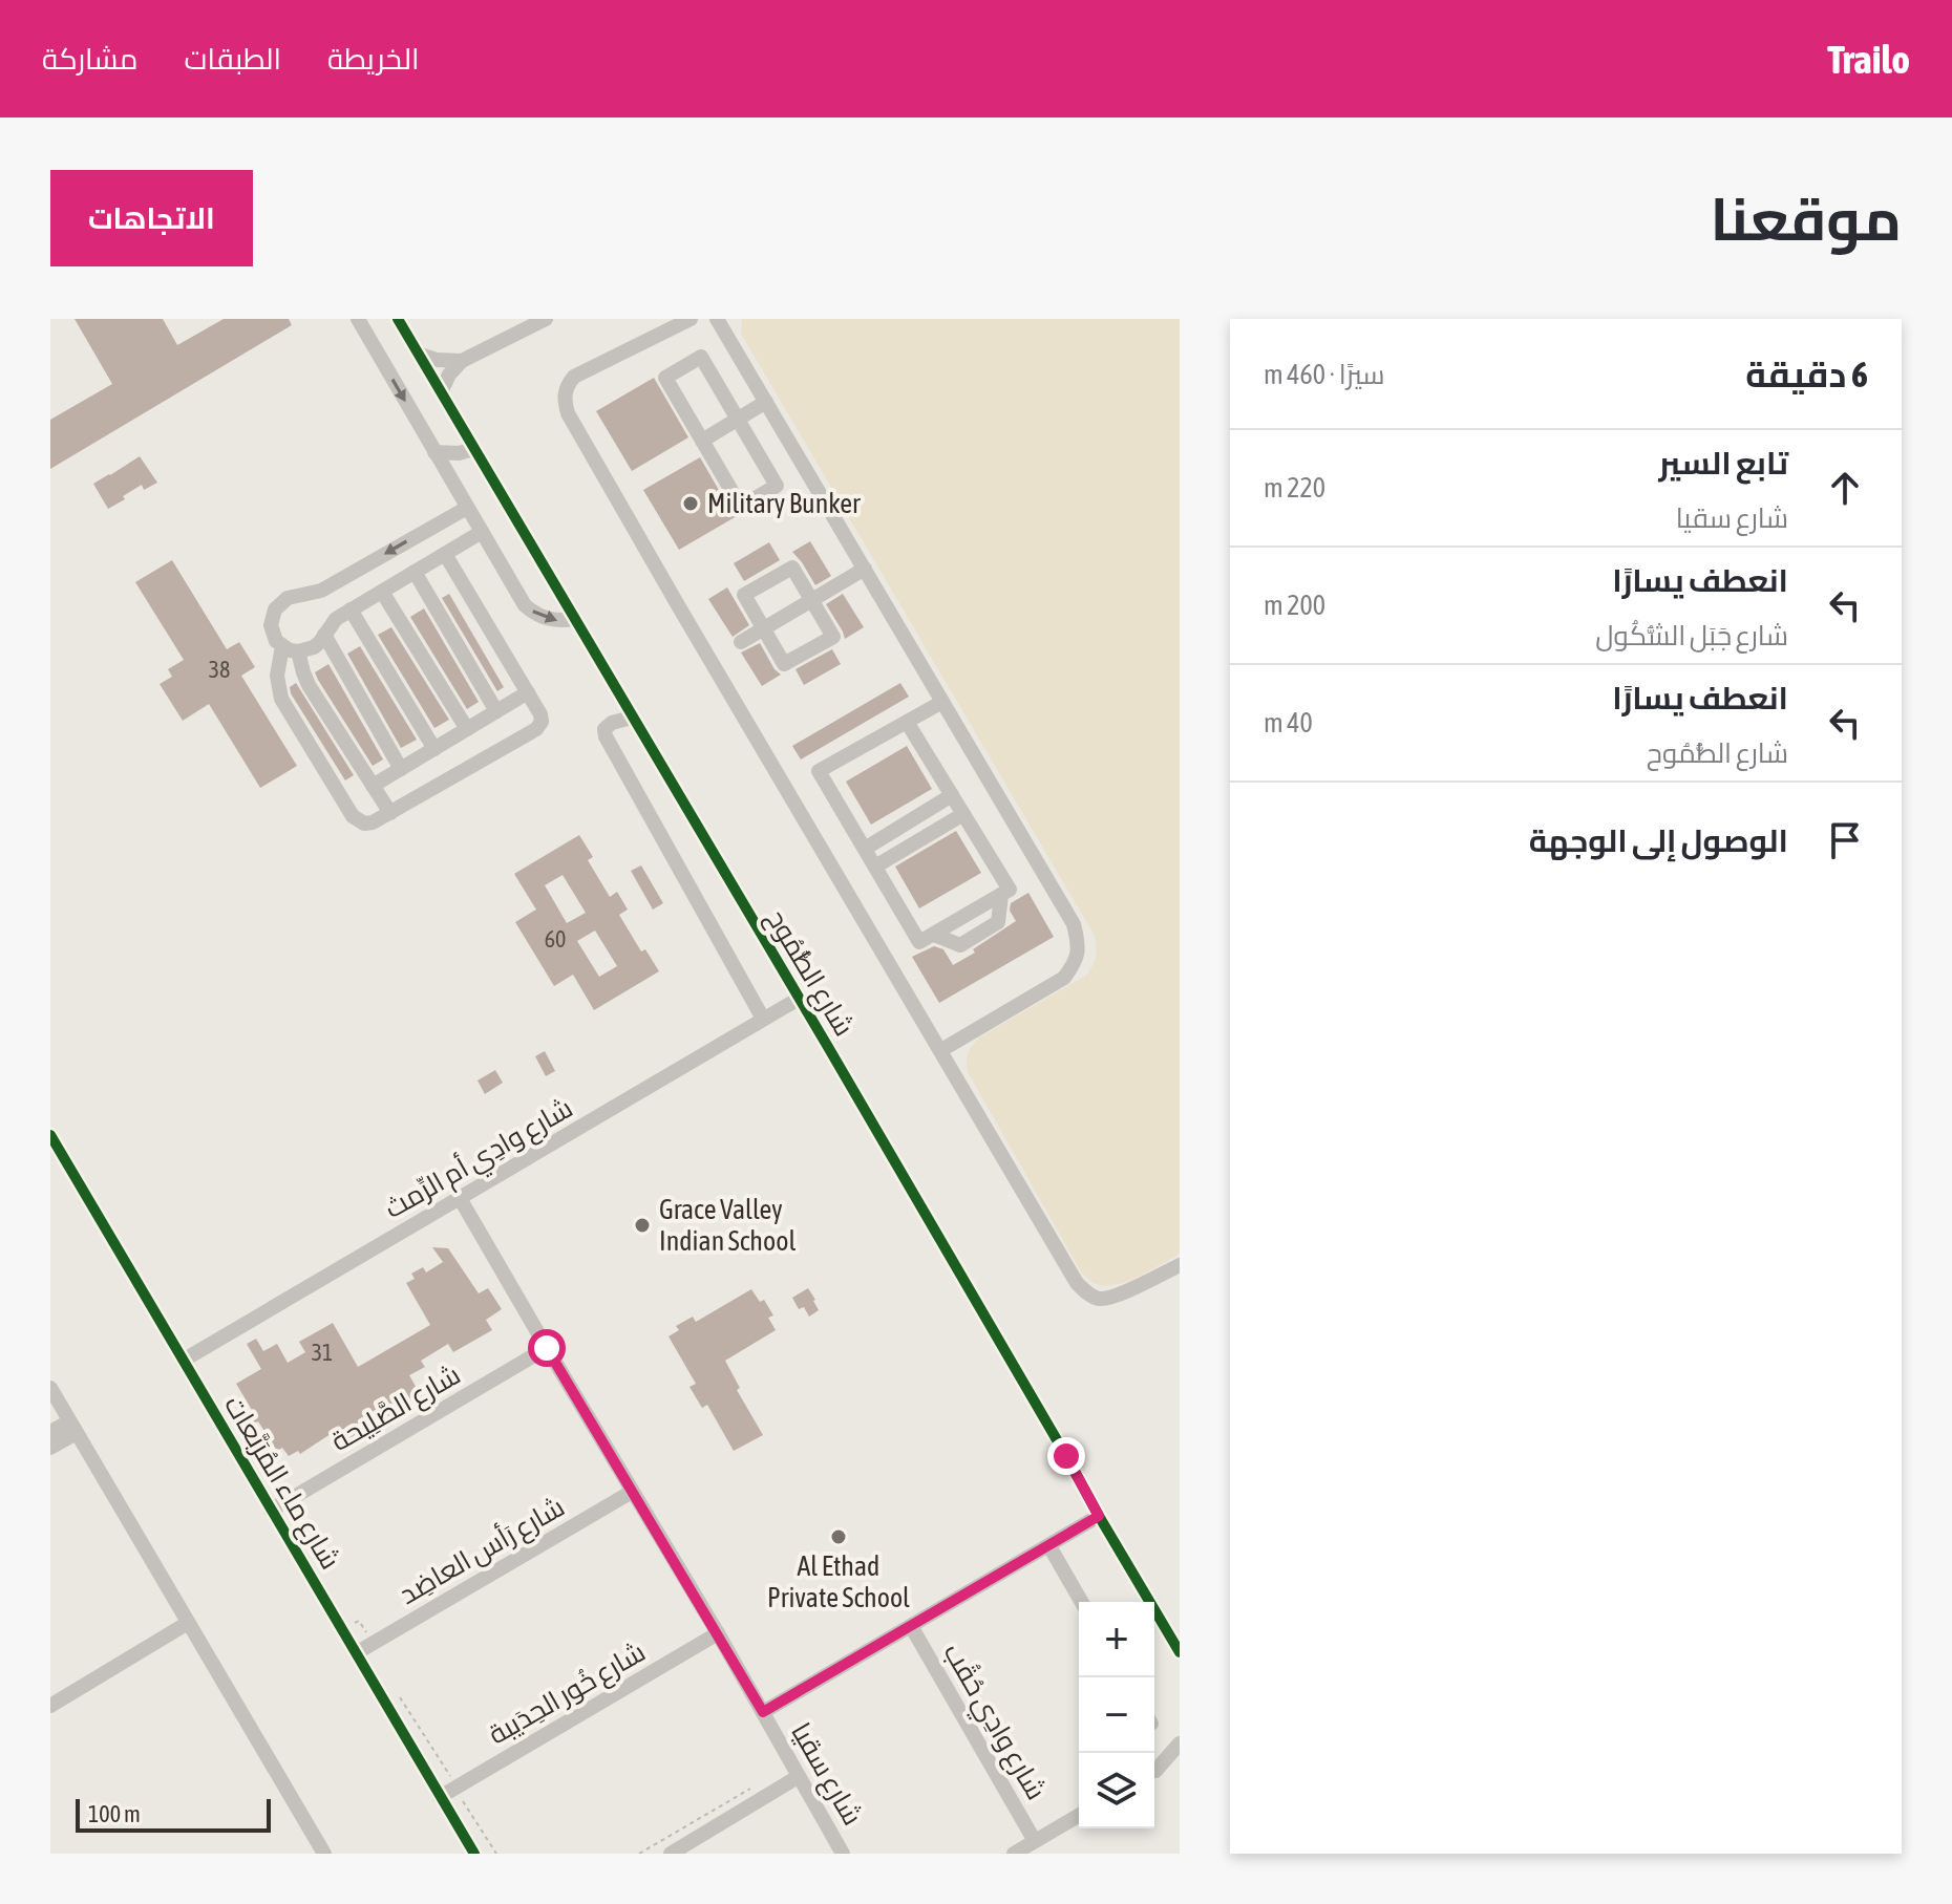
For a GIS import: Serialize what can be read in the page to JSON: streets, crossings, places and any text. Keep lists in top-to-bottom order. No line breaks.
{"streets":{"street":["شارع الطُّمُوح","شارع وادِي أم الرِّمث","شارع الصَّلِيحة","شارع ماء المُرَبَّعات","شارع رَأس العاضِد","شارع خُور الحِدَيبة","شارع وادِي حُقُب","شارع سقيا"]},"crossings":[["شارع الطُّمُوح","شارع وادِي أم الرِّمث"],["شارع وادِي أم الرِّمث","شارع ماء المُرَبَّعات"],["شارع وادِي أم الرِّمث","شارع سقيا"],["شارع الصَّلِيحة","شارع ماء المُرَبَّعات"],["شارع الصَّلِيحة","شارع سقيا"],["شارع ماء المُرَبَّعات","شارع رَأس العاضِد"],["شارع ماء المُرَبَّعات","شارع خُور الحِدَيبة"],["شارع رَأس العاضِد","شارع سقيا"],["شارع خُور الحِدَيبة","شارع سقيا"]],"places":["Military Bunker","Grace Valley Indian School","Al Ethad Private School"],"house_numbers":["38","60","31"],"scale_bar":"100 m","page":{"header":"Trailo","nav":["الخريطة","الطبقات","مشاركة"],"title":"موقعنا","buttons":"الاتجاهات","heading":["6 دقيقة","سيرًا · 460 m"],"list":[["تابع السير","شارع سقيا","220 m"],["انعطف يسارًا","شارع جَبَل الشُّكُول","200 m"],["انعطف يسارًا","شارع الطُّمُوح","40 m"],"الوصول إلى الوجهة"],"map_buttons":["+","−"],"scale":"100 m"}}
